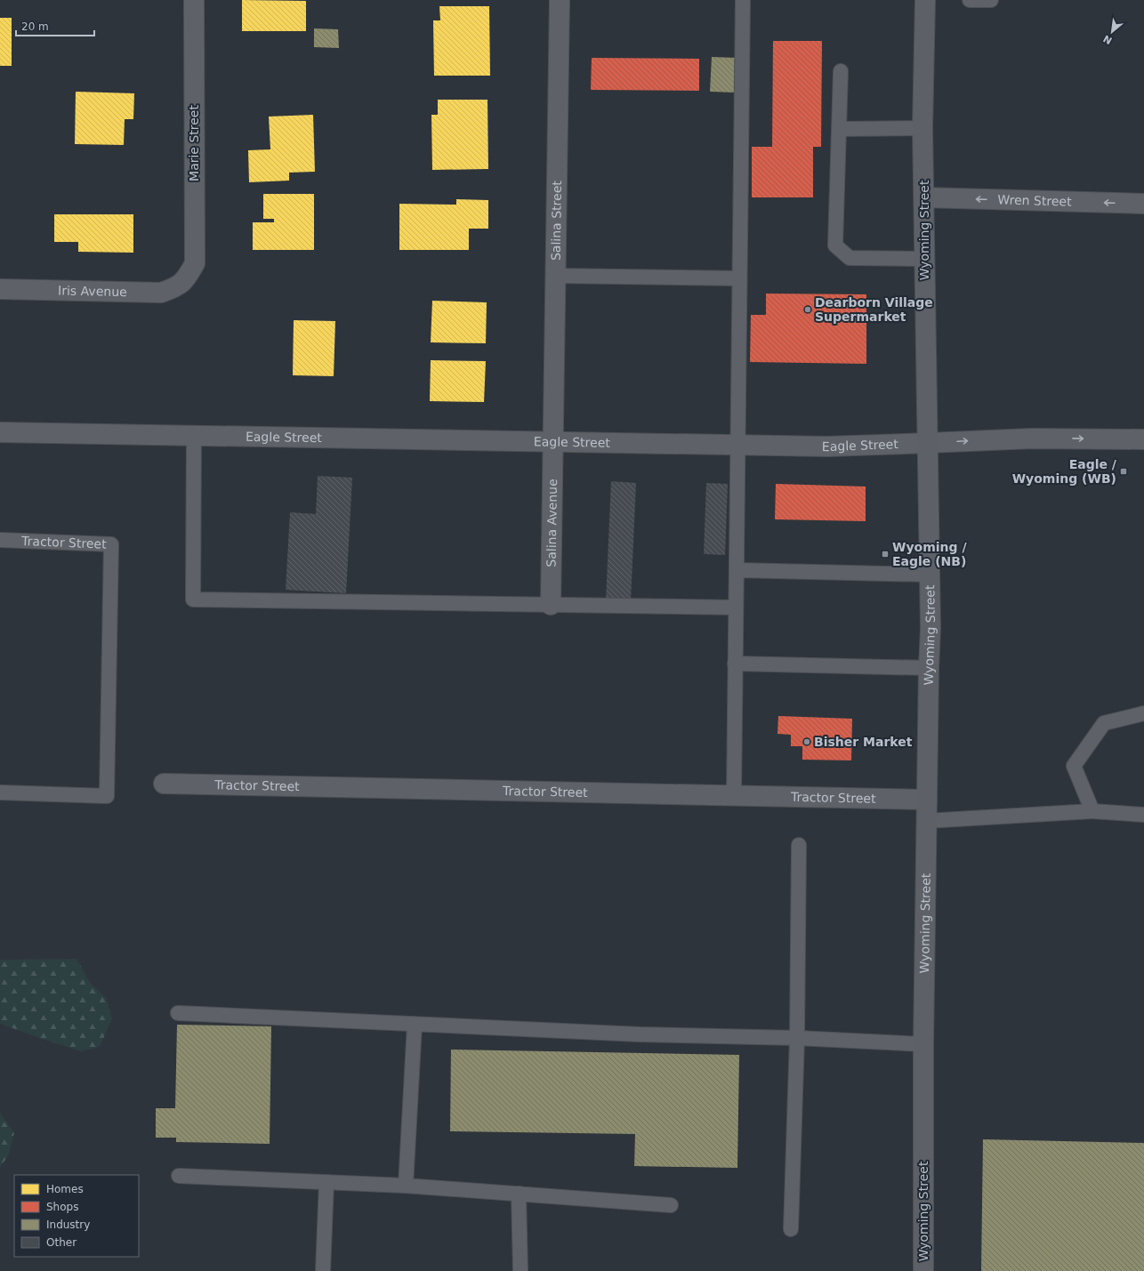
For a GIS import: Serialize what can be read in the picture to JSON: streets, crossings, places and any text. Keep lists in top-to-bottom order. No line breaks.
{"streets":{"main road":["Wyoming Street"],"street":["Marie Street","Wren Street","Salina Street","Iris Avenue","Eagle Street","Salina Avenue","Tractor Street"]},"crossings":[["Marie Street","Iris Avenue"],["Wren Street","Wyoming Street"],["Salina Street","Eagle Street"],["Salina Street","Salina Avenue"],["Wyoming Street","Eagle Street"],["Wyoming Street","Tractor Street"],["Eagle Street","Salina Avenue"]],"one_way":["Wren Street"],"places":{"other":["Dearborn Village Supermarket","Bisher Market"],"transit":["Eagle / Wyoming (WB)","Wyoming / Eagle (NB)"]},"legend":["Homes","Shops","Industry","Other"],"scale_bar":"20 m","north":"bottom left"}
